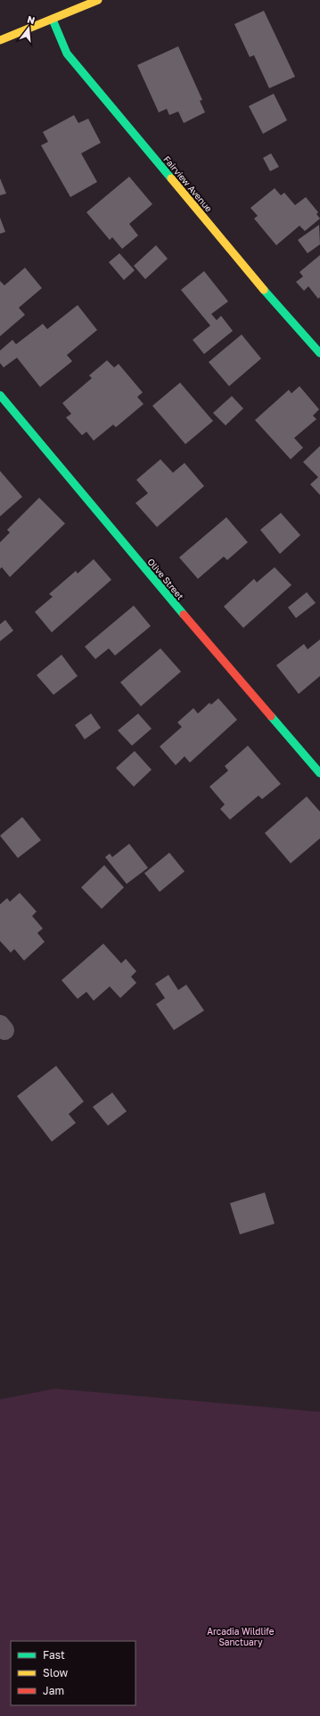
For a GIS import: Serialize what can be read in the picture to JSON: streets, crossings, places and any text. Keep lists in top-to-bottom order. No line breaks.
{"streets":{"street":["Fairview Avenue","Olive Street"]},"parks":["Arcadia Wildlife Sanctuary"],"legend":["Fast","Slow","Jam"],"north":"top"}
